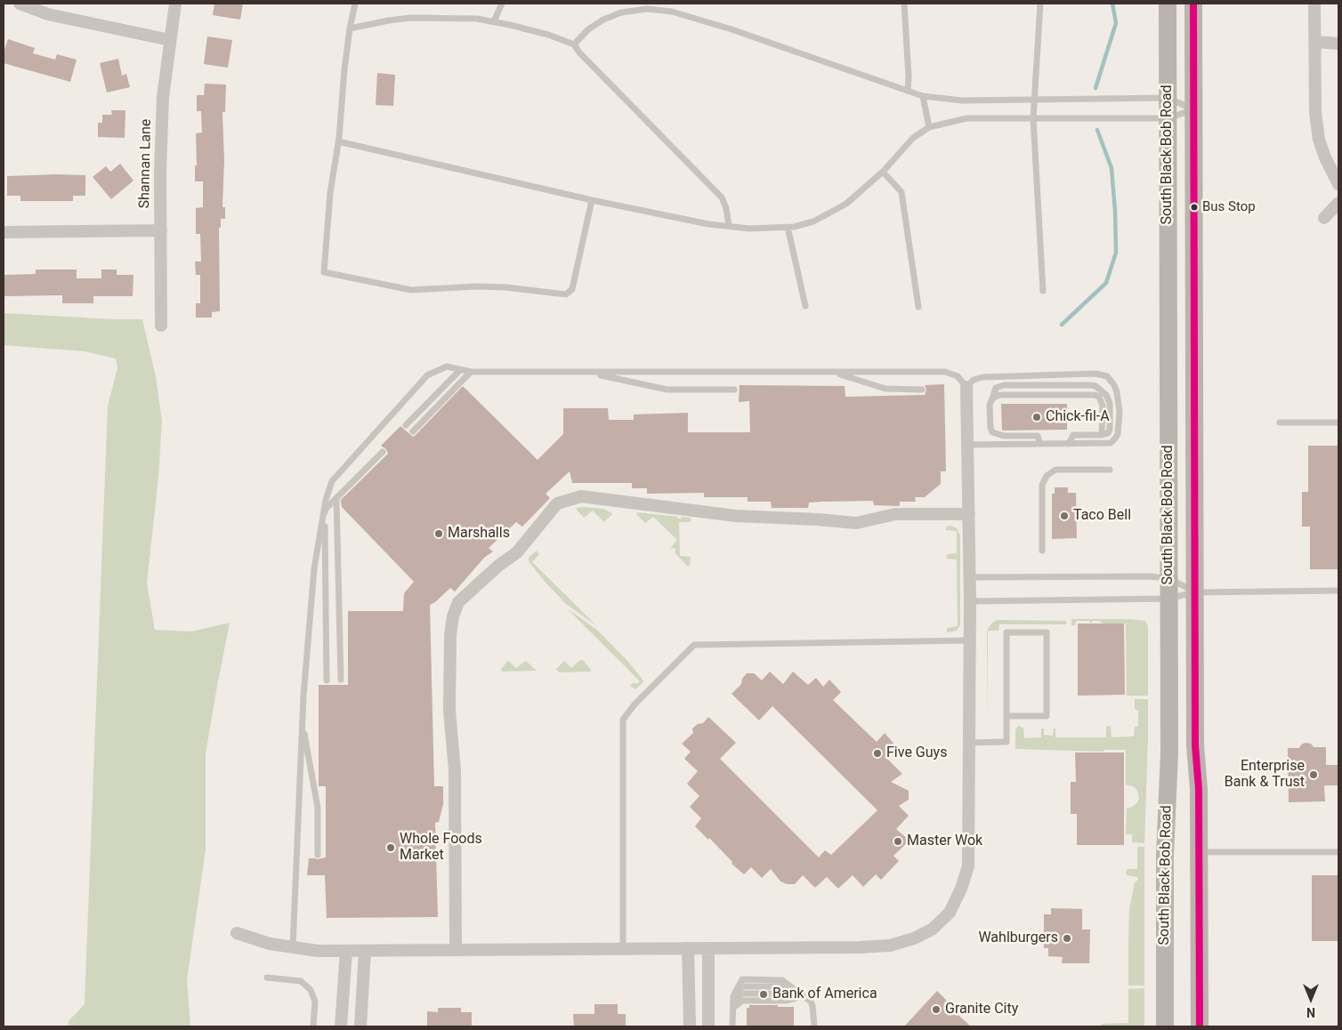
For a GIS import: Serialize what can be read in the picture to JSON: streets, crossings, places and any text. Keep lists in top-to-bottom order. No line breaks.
{"streets":{"main road":["South Black Bob Road"],"street":["Shannan Lane"]},"places":["Bus Stop","Chick-fil-A","Taco Bell","Marshalls","Five Guys","Enterprise Bank & Trust","Master Wok","Whole Foods Market","Wahlburgers","Bank of America","Granite City"],"north":"bottom"}
